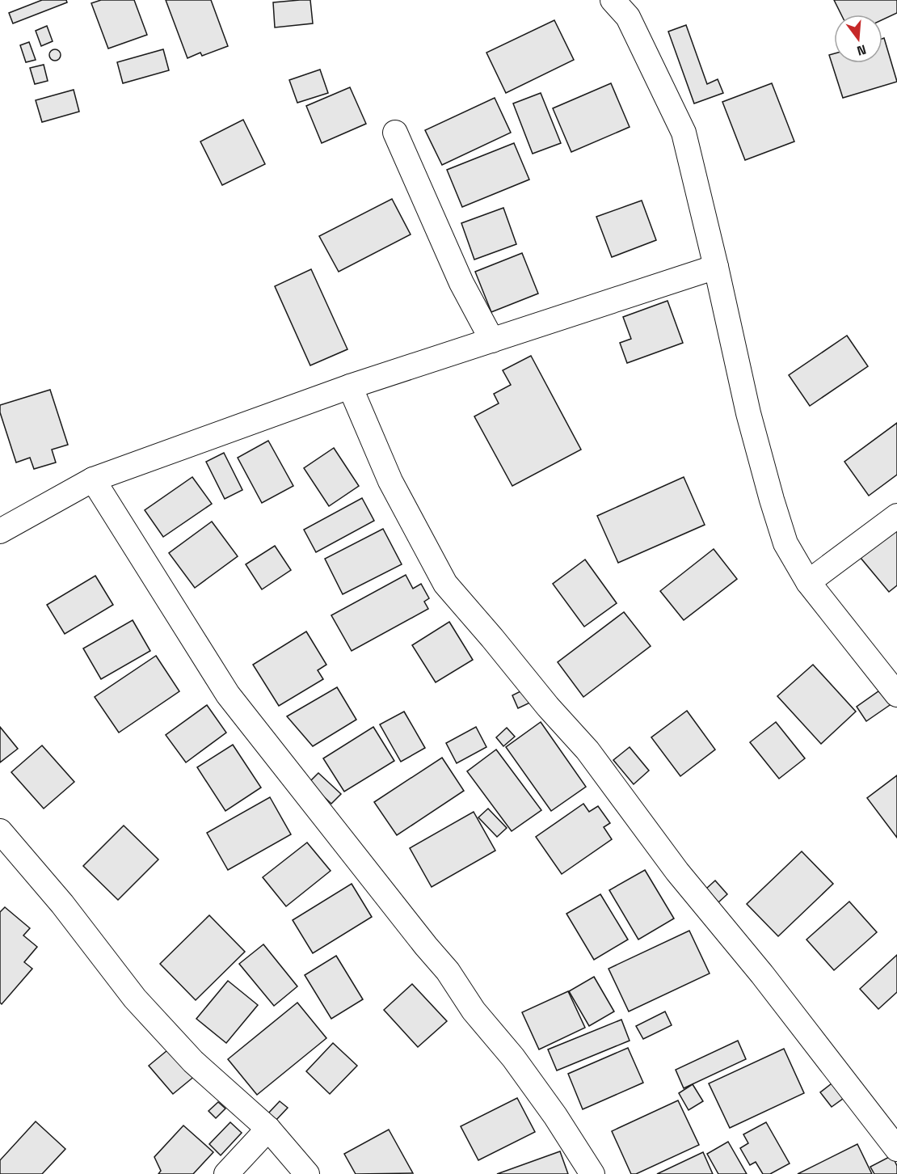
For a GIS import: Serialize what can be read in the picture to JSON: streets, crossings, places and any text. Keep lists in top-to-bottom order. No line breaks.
{"north":"bottom"}
